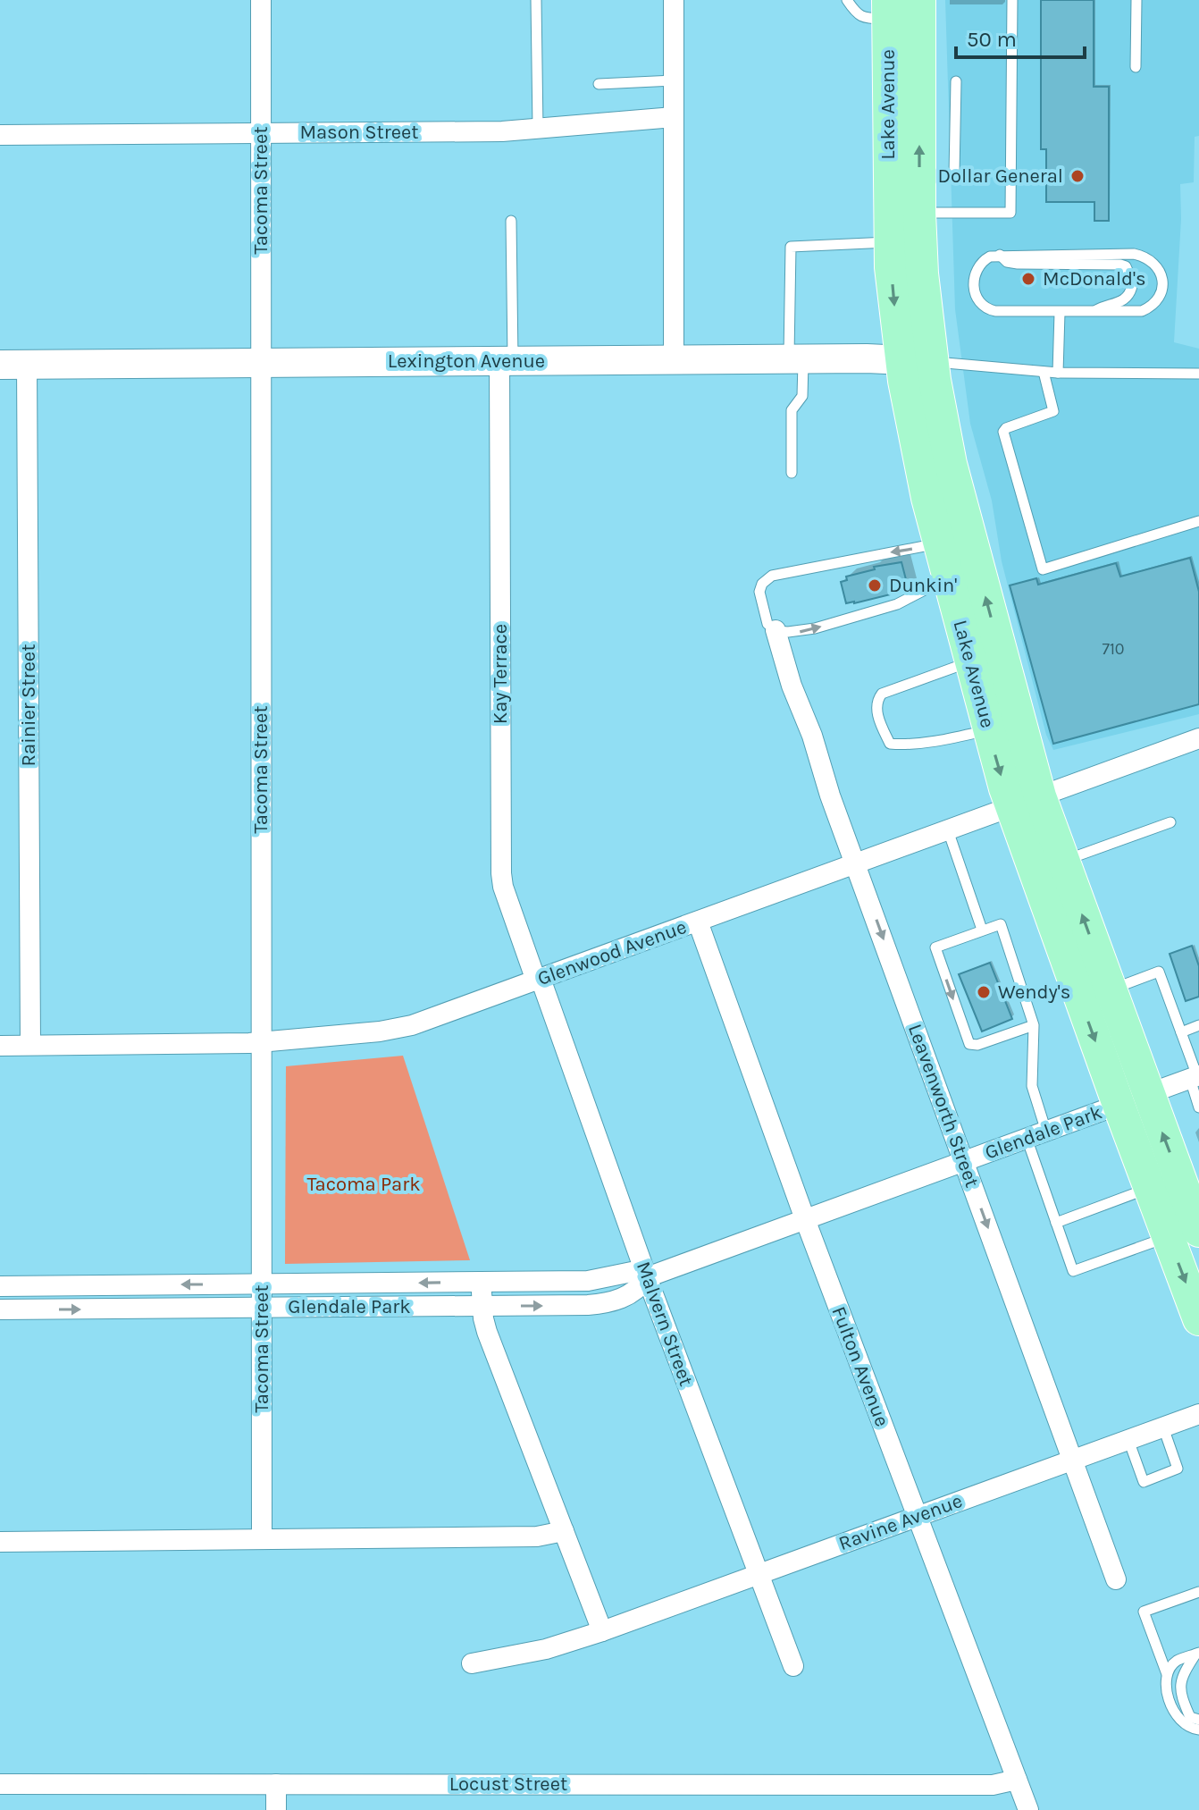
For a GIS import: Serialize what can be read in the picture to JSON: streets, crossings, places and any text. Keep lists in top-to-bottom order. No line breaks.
{"streets":{"main road":["Lake Avenue","Lexington Avenue"],"street":["Mason Street","Tacoma Street","Kay Terrace","Rainier Street","Glenwood Avenue","Leavenworth Street","Glendale Park","Malvern Street","Fulton Avenue","Ravine Avenue","Locust Street"]},"crossings":[["Lake Avenue","Lexington Avenue"],["Lake Avenue","Glenwood Avenue"],["Lake Avenue","Glendale Park"],["Mason Street","Tacoma Street"],["Tacoma Street","Lexington Avenue"],["Tacoma Street","Glenwood Avenue"],["Tacoma Street","Glendale Park"],["Lexington Avenue","Kay Terrace"],["Lexington Avenue","Rainier Street"],["Kay Terrace","Glenwood Avenue"],["Kay Terrace","Malvern Street"],["Rainier Street","Glenwood Avenue"],["Glenwood Avenue","Leavenworth Street"],["Glenwood Avenue","Malvern Street"],["Glenwood Avenue","Fulton Avenue"],["Leavenworth Street","Glendale Park"],["Leavenworth Street","Ravine Avenue"],["Glendale Park","Malvern Street"],["Glendale Park","Fulton Avenue"],["Malvern Street","Ravine Avenue"],["Fulton Avenue","Ravine Avenue"],["Fulton Avenue","Locust Street"]],"one_way":["Leavenworth Street"],"parks":["Tacoma Park"],"places":["Dollar General","McDonald's","Dunkin'","Wendy's"],"house_numbers":["710"],"scale_bar":"50 m"}
